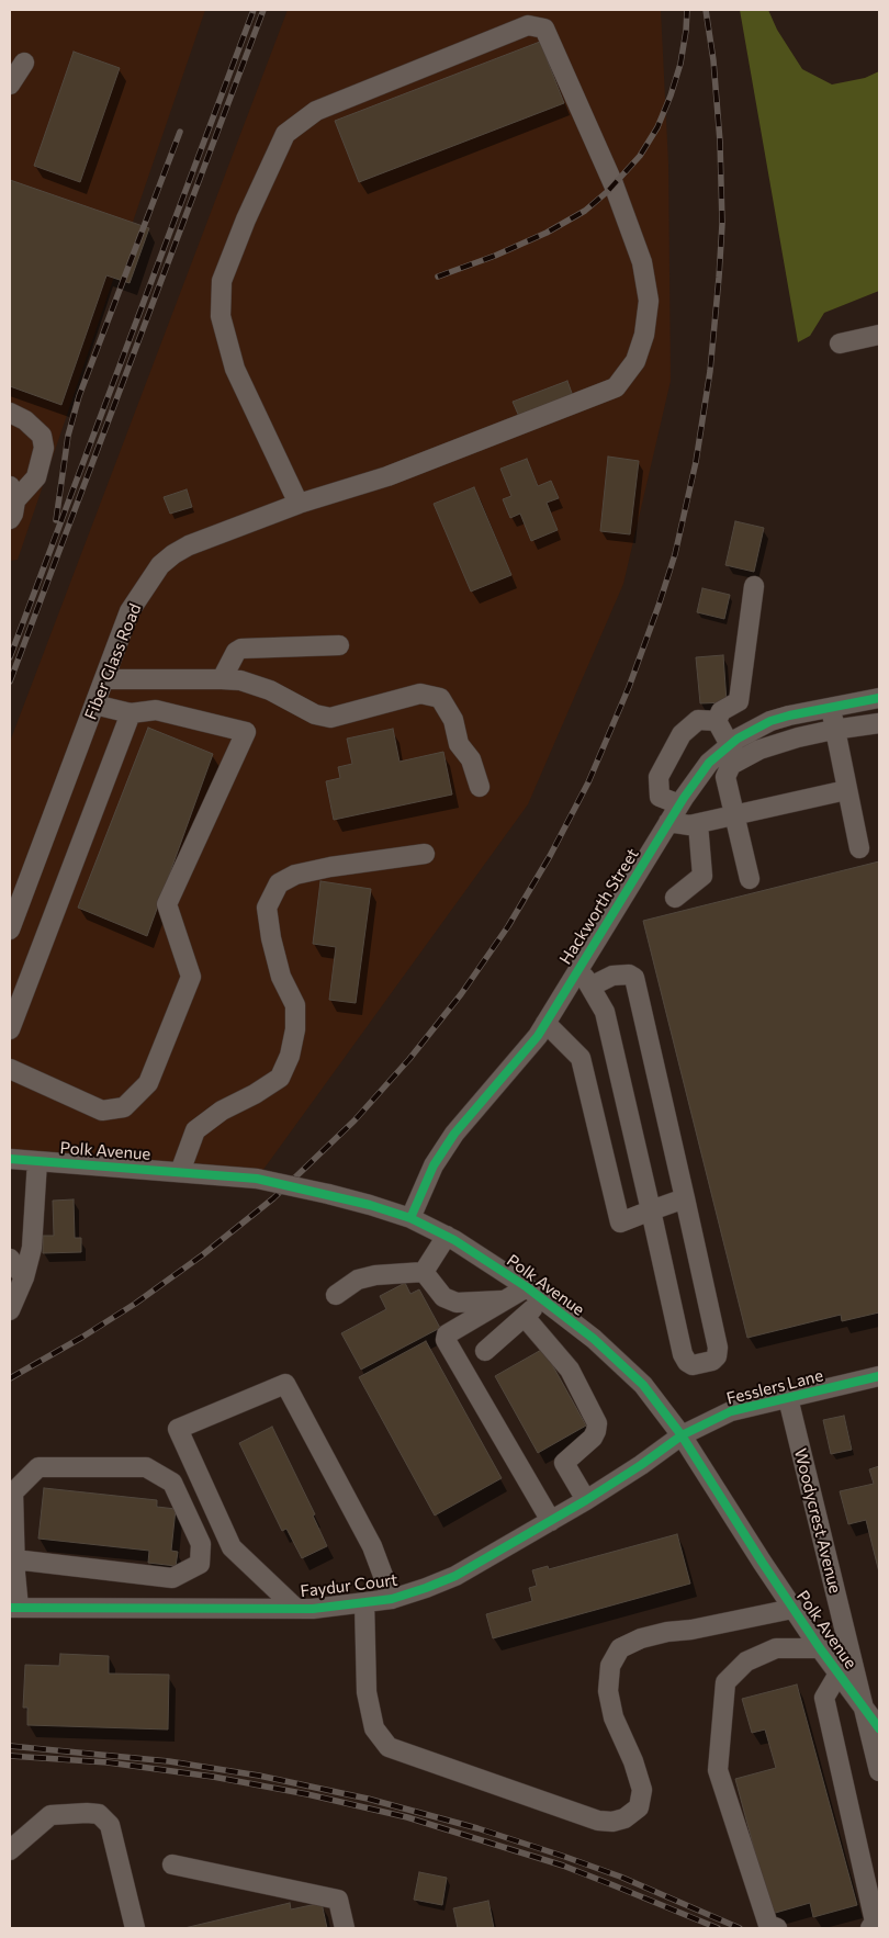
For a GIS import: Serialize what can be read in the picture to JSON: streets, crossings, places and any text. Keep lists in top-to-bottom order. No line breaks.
{"streets":{"street":["Fiber Glass Road","Hackworth Street","Polk Avenue","Fesslers Lane","Woodycrest Avenue","Faydur Court"]},"crossings":[["Hackworth Street","Polk Avenue"],["Polk Avenue","Fesslers Lane"],["Polk Avenue","Woodycrest Avenue"],["Polk Avenue","Faydur Court"],["Fesslers Lane","Woodycrest Avenue"],["Fesslers Lane","Faydur Court"]]}
